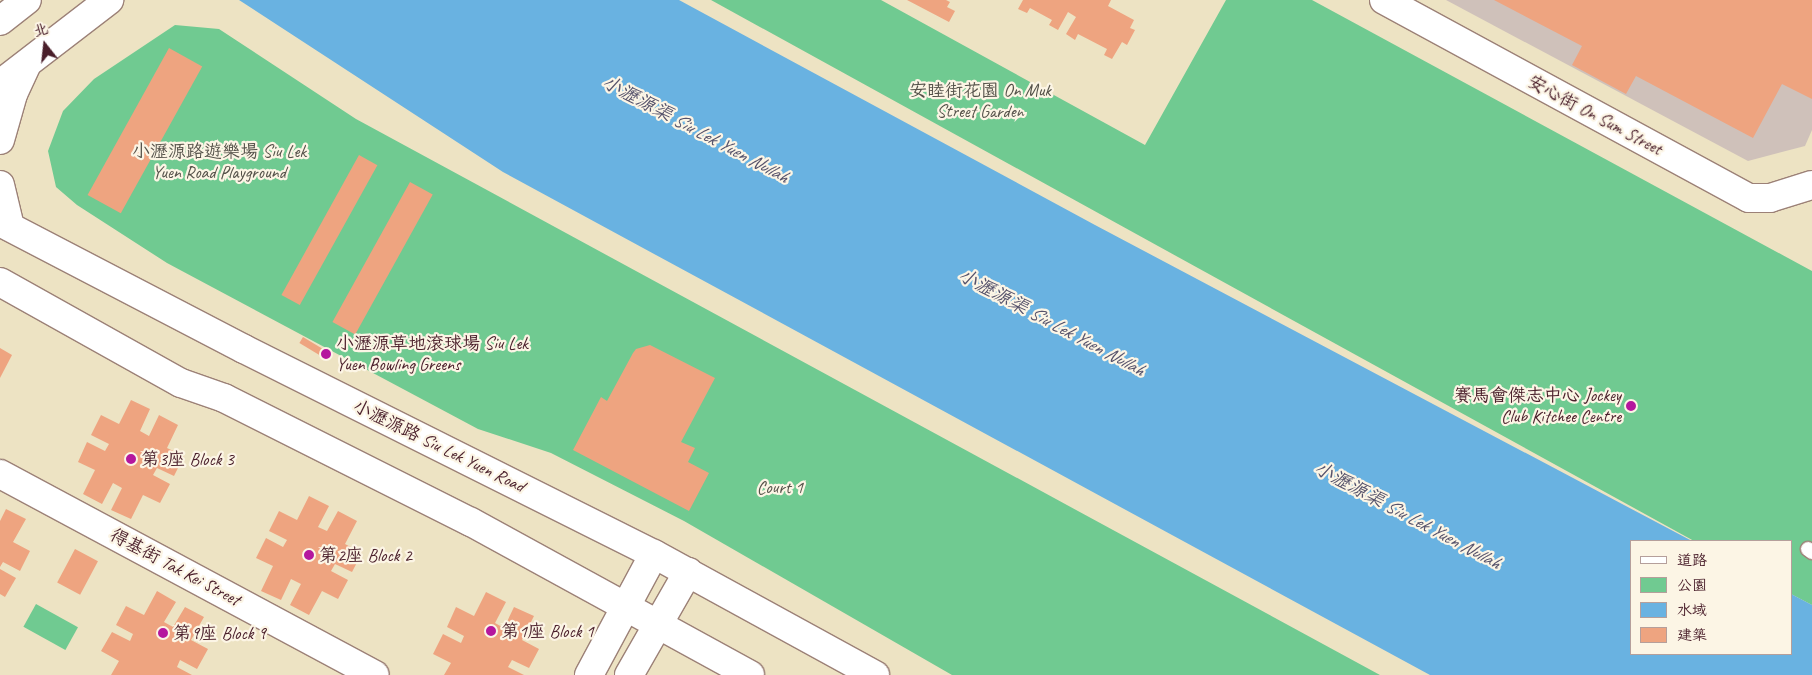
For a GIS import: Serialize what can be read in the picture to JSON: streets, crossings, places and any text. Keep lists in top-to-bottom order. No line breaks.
{"streets":{"main road":["安心街 On Sum Street","小瀝源路 Siu Lek Yuen Road","得基街 Tak Kei Street"]},"water":["小瀝源渠 Siu Lek Yuen Nullah"],"parks":["安睦街花園 On Muk Street Garden","小瀝源路遊樂場 Siu Lek Yuen Road Playground","Court 1"],"places":["小瀝源草地滾球場 Siu Lek Yuen Bowling Greens","賽馬會傑志中心 Jockey Club Kitchee Centre","第3座 Block 3","第2座 Block 2","第1座 Block 1","第9座 Block 9"],"legend":["道路","公園","水域","建築"],"north":"top"}
